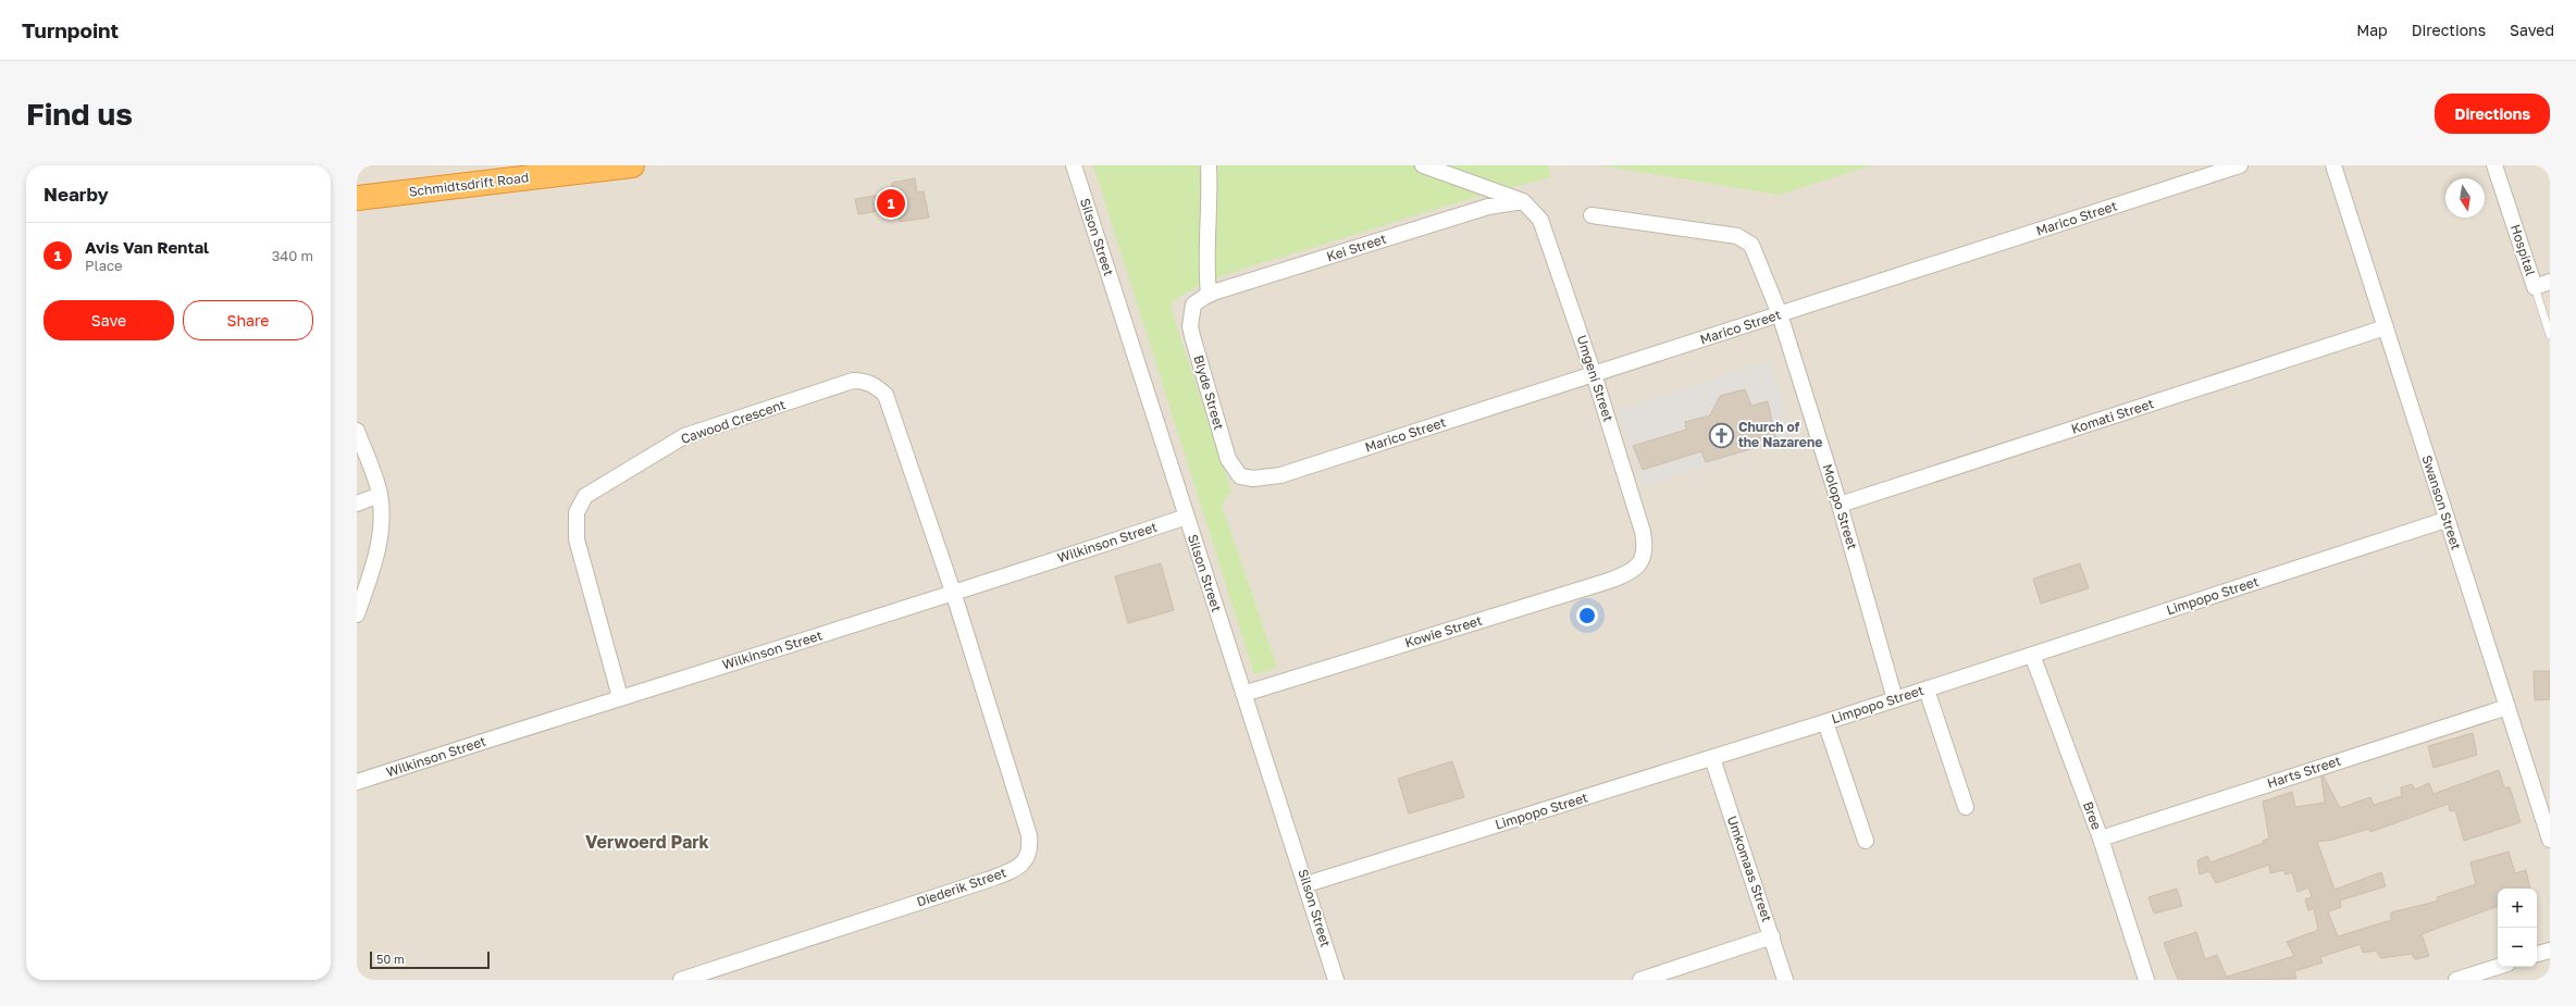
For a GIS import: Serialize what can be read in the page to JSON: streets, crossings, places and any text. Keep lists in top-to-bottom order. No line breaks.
{"streets":{"highway":["Schmidtsdrift Road"],"street":["Marico Street","Silson Street","Kei Street","Hospital","Umgeni Street","Blyde Street","Komati Street","Cawood Crescent","Swanson Street","Molopo Street","Wilkinson Street","Limpopo Street","Kowie Street","Harts Street","Bree","Umkomaas Street","Diederik Street"]},"crossings":[["Marico Street","Umgeni Street"],["Marico Street","Blyde Street"],["Marico Street","Molopo Street"],["Silson Street","Wilkinson Street"],["Silson Street","Limpopo Street"],["Silson Street","Kowie Street"],["Kei Street","Umgeni Street"],["Kei Street","Blyde Street"],["Umgeni Street","Kowie Street"],["Komati Street","Swanson Street"],["Komati Street","Molopo Street"],["Cawood Crescent","Wilkinson Street"],["Cawood Crescent","Diederik Street"],["Swanson Street","Limpopo Street"],["Swanson Street","Harts Street"],["Molopo Street","Limpopo Street"],["Wilkinson Street","Diederik Street"],["Limpopo Street","Bree"],["Limpopo Street","Umkomaas Street"],["Harts Street","Bree"]],"districts":["Verwoerd Park"],"places":{"church":["Church of the Nazarene"]},"scale_bar":"50 m","north":"bottom","page":{"header":"Turnpoint","nav":["Map","Directions","Saved"],"buttons":["Directions",["Save","Share"]],"title":"Find us","heading":"Nearby","pins":"1","list":[{"mark":"1","name":"Avis Van Rental","note":"Place","value":"340 m"}],"map_buttons":["+","−"],"scale":"50 m"}}
